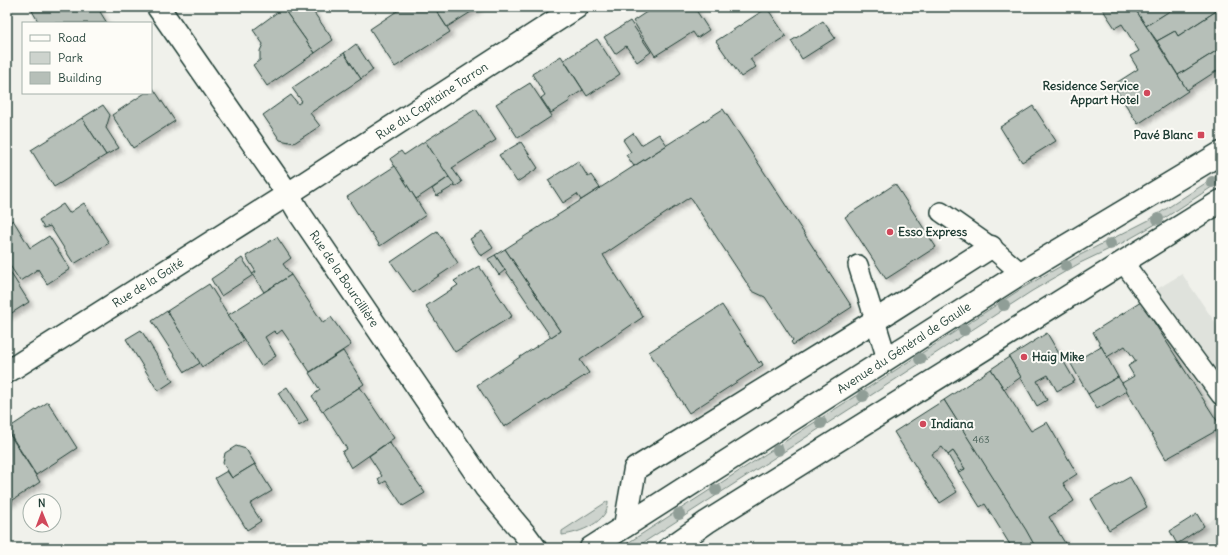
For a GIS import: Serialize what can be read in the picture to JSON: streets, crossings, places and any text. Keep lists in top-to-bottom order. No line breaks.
{"streets":{"street":["Rue du Capitaine Tarron","Rue de la Bourcillière","Rue de la Gaité","Avenue du Général de Gaulle"]},"crossings":[["Rue du Capitaine Tarron","Rue de la Bourcillière"],["Rue du Capitaine Tarron","Rue de la Gaité"],["Rue de la Bourcillière","Rue de la Gaité"]],"places":{"other":["Residence Service Appart Hotel","Esso Express","Haig Mike","Indiana"],"transit":["Pavé Blanc"]},"house_numbers":["463"],"legend":["Road","Park","Building"],"north":"top"}
